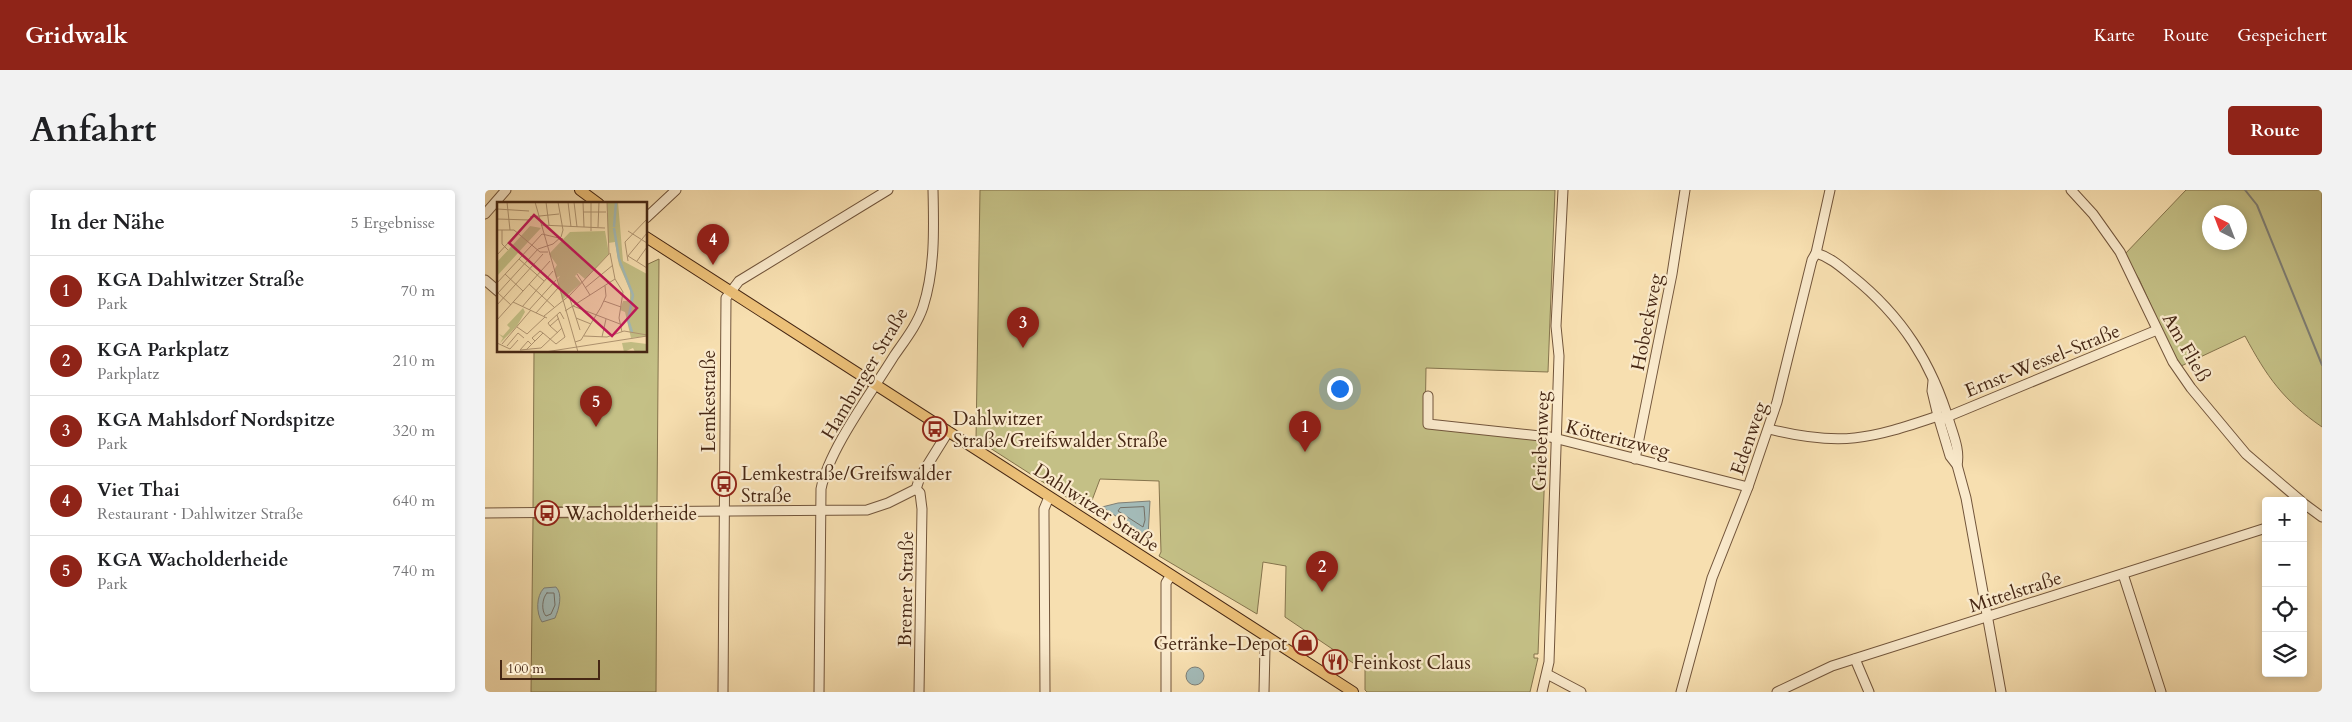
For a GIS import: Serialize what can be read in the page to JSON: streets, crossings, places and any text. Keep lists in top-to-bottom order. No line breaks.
{"streets":{"main road":["Dahlwitzer Straße"],"street":["Hobeckweg","Am Fließ","Ernst-Wessel-Straße","Hamburger Straße","Lemkestraße","Kötteritzweg","Edenweg","Griebenweg","Bremer Straße","Mittelstraße"]},"crossings":[["Hobeckweg","Kötteritzweg"],["Am Fließ","Ernst-Wessel-Straße"],["Ernst-Wessel-Straße","Edenweg"],["Hamburger Straße","Dahlwitzer Straße"],["Lemkestraße","Dahlwitzer Straße"],["Kötteritzweg","Edenweg"],["Kötteritzweg","Griebenweg"]],"places":{"bus stop":["Dahlwitzer Straße/Greifswalder Straße","Lemkestraße/Greifswalder Straße","Wacholderheide"],"shop":["Getränke-Depot"],"restaurant":["Feinkost Claus"]},"scale_bar":"100 m","north":"top left","page":{"header":"Gridwalk","nav":["Karte","Route","Gespeichert"],"title":"Anfahrt","buttons":"Route","heading":["In der Nähe","5 Ergebnisse"],"pins":["4","3","5","1","2"],"list":[{"mark":"1","name":"KGA Dahlwitzer Straße","note":"Park","value":"70 m"},{"mark":"2","name":"KGA Parkplatz","note":"Parkplatz","value":"210 m"},{"mark":"3","name":"KGA Mahlsdorf Nordspitze","note":"Park","value":"320 m"},{"mark":"4","name":"Viet Thai","note":"Restaurant · Dahlwitzer Straße","value":"640 m"},{"mark":"5","name":"KGA Wacholderheide","note":"Park","value":"740 m"}],"map_buttons":["+","−"],"scale":"100 m"}}
